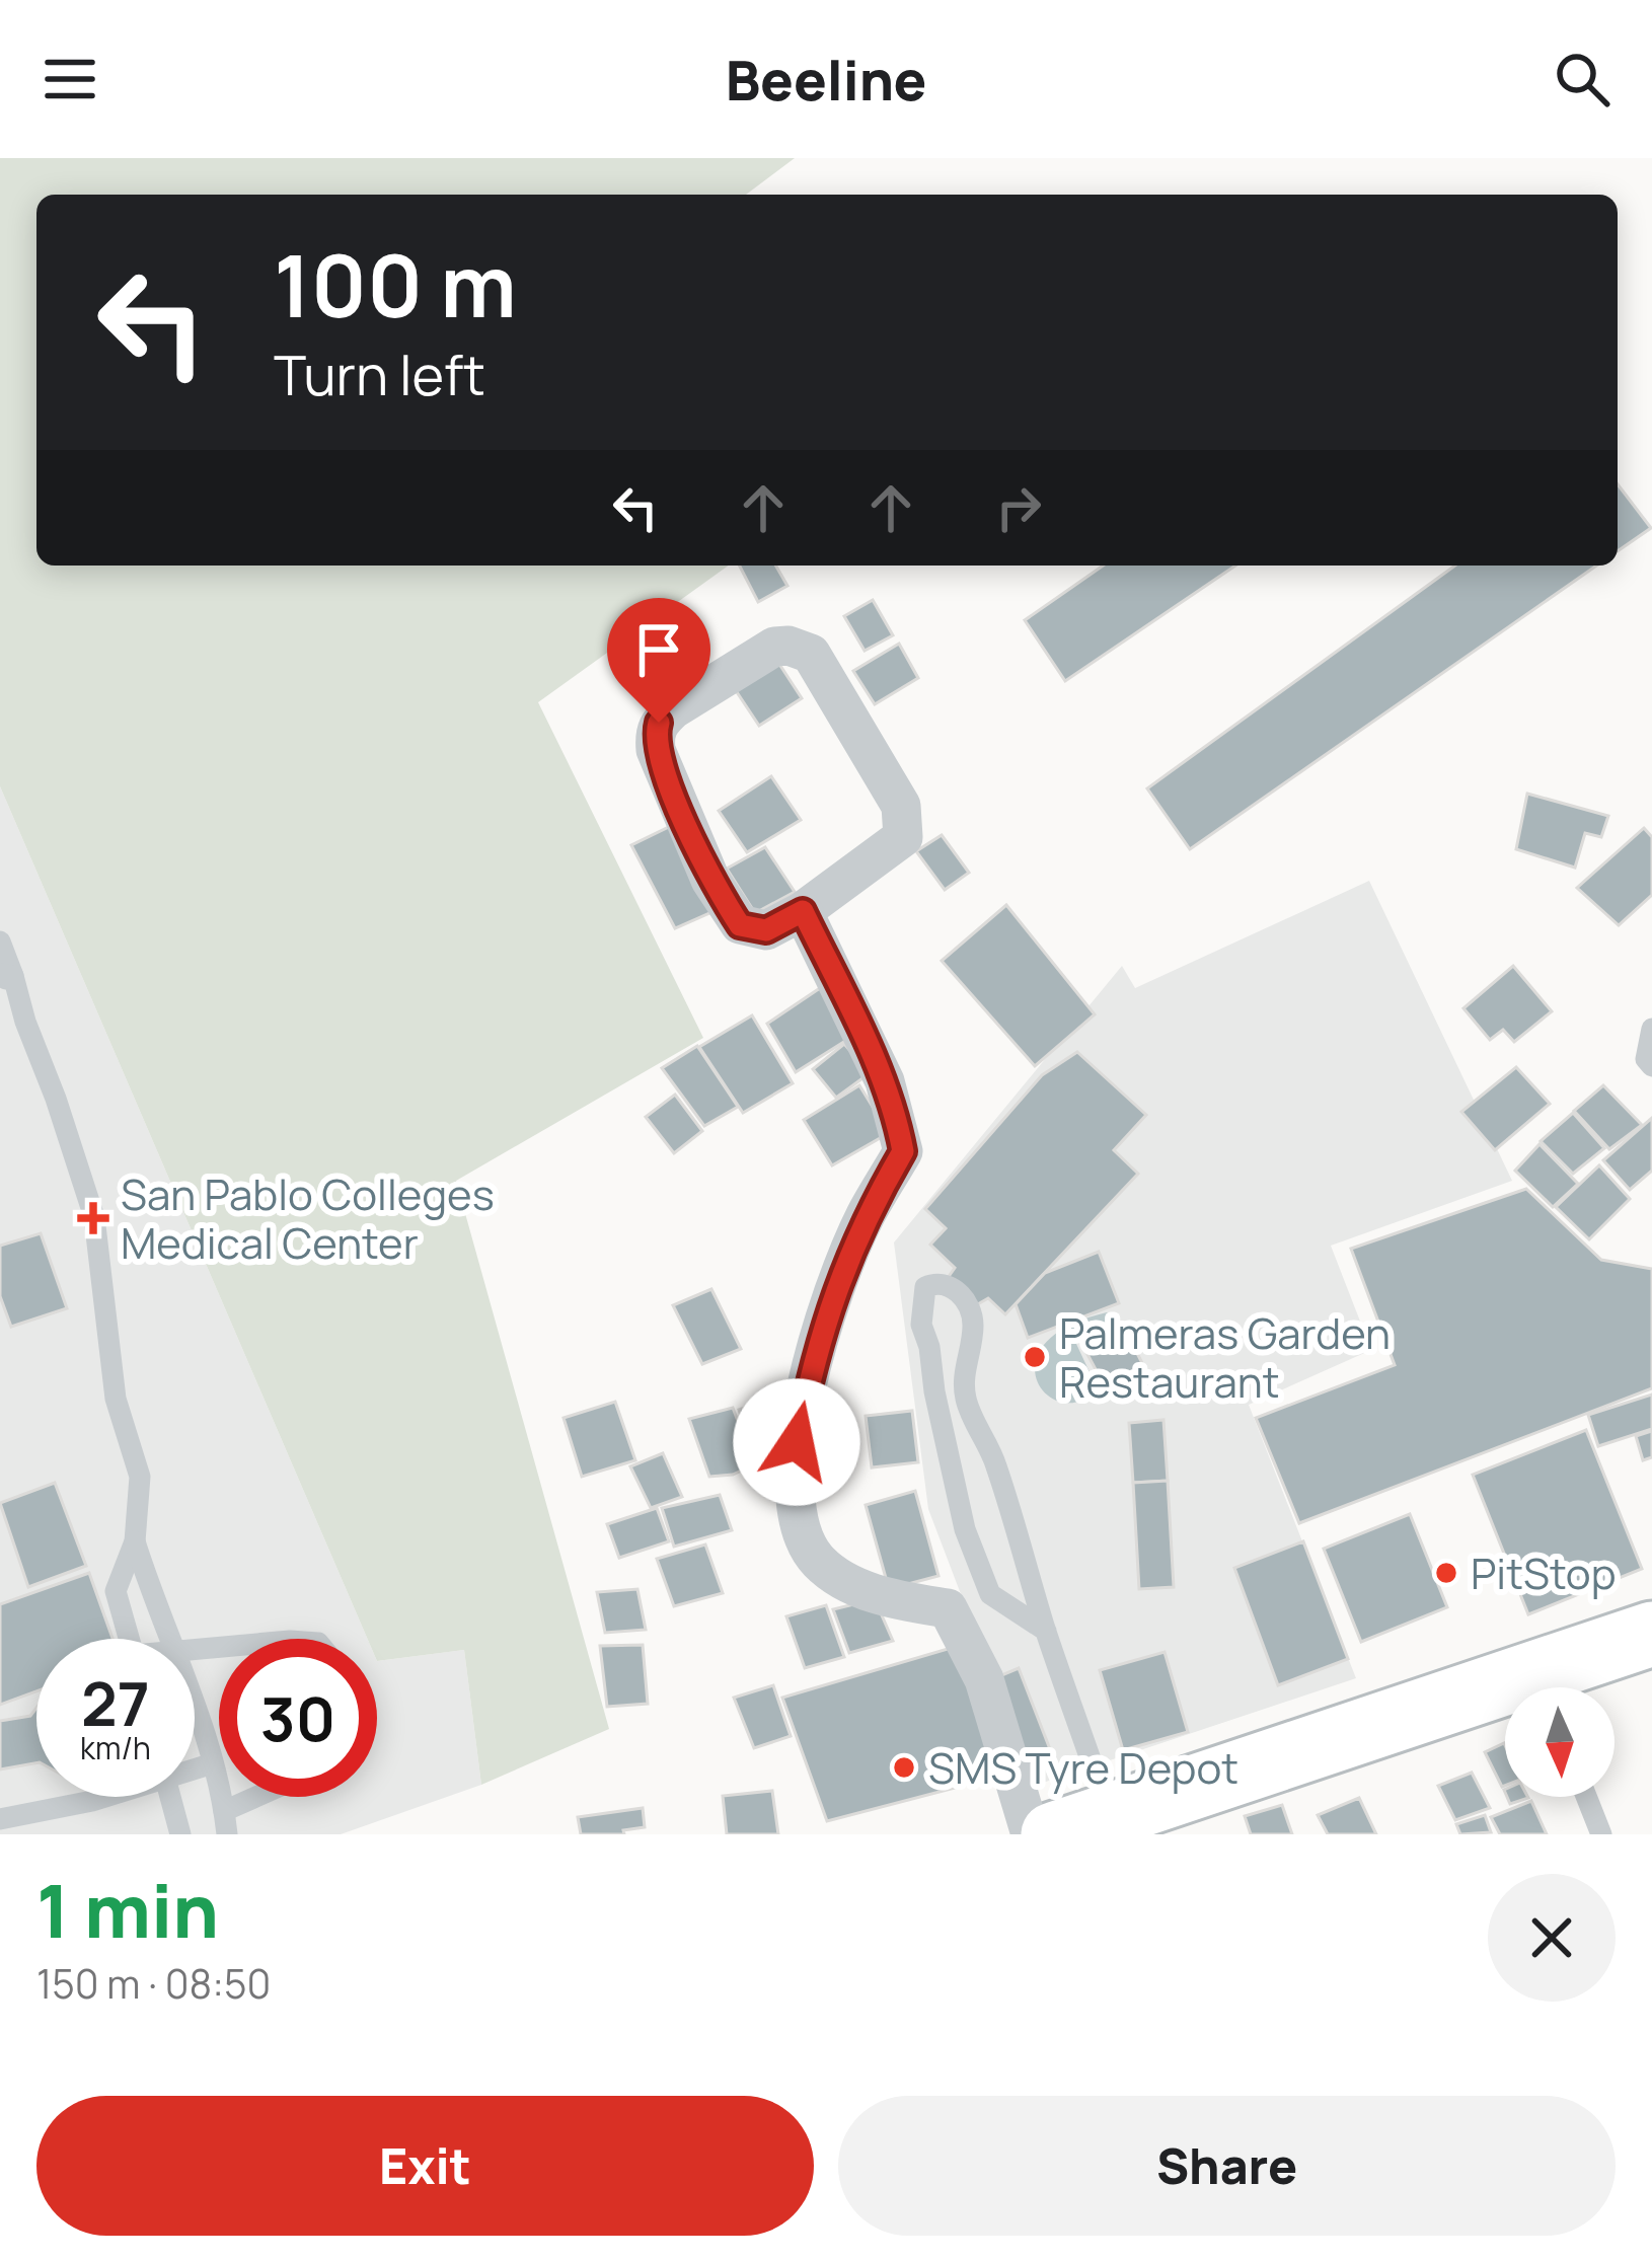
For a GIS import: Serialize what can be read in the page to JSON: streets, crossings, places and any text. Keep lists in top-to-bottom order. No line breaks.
{"places":{"health":["San Pablo Colleges Medical Center"],"other":["Palmeras Garden Restaurant","PitStop","SMS Tyre Depot"]},"north":"bottom","page":{"header":"Beeline","turn":["100 m","Turn left"],"speed":"27 km/h","limit":"30","heading":["1 min","150 m · 08:50"],"buttons":["Exit","Share"]}}
